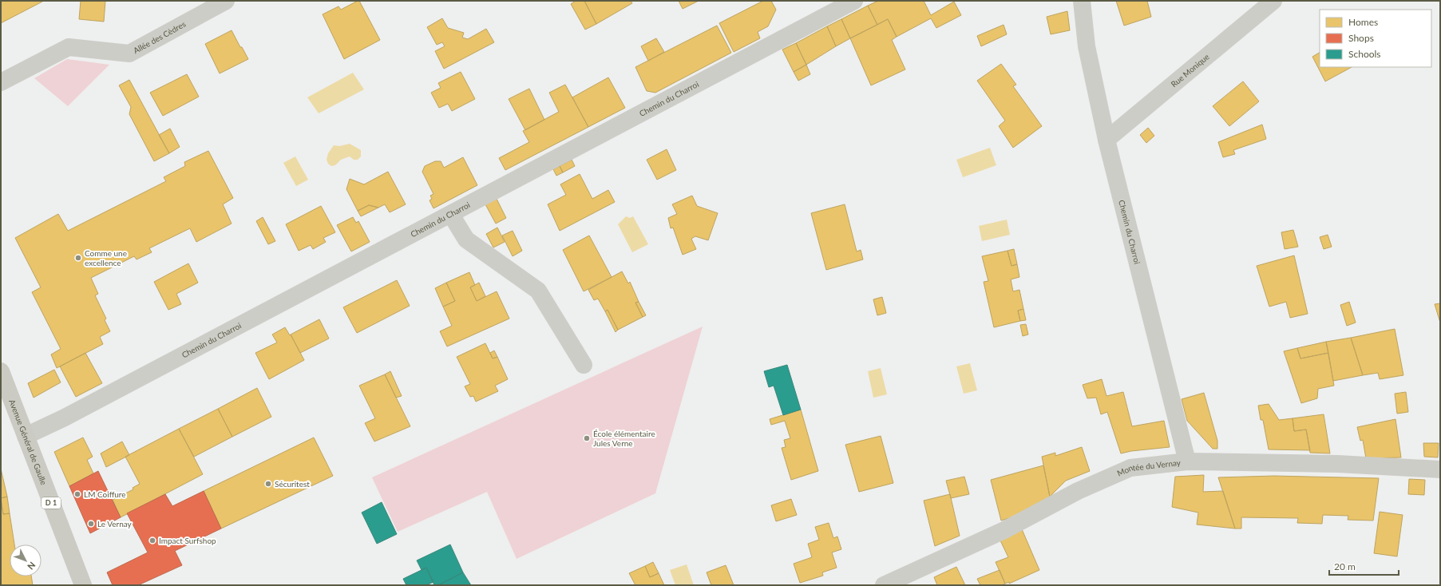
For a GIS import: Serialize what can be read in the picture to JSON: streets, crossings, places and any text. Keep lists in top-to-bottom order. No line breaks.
{"streets":{"main road":["Avenue Général de Gaulle","D 1"],"street":["Allée des Cèdres","Rue Monique","Chemin du Charroi","Montée du Vernay"]},"crossings":[["Rue Monique","Chemin du Charroi"],["Chemin du Charroi","Avenue Général de Gaulle"],["Chemin du Charroi","Montée du Vernay"]],"places":["Comme une excellence","École élémentaire Jules Verne","Sécuritest","LM Coiffure","Le Vernay","Impact Surfshop"],"legend":["Homes","Shops","Schools"],"scale_bar":"20 m","north":"bottom right"}
